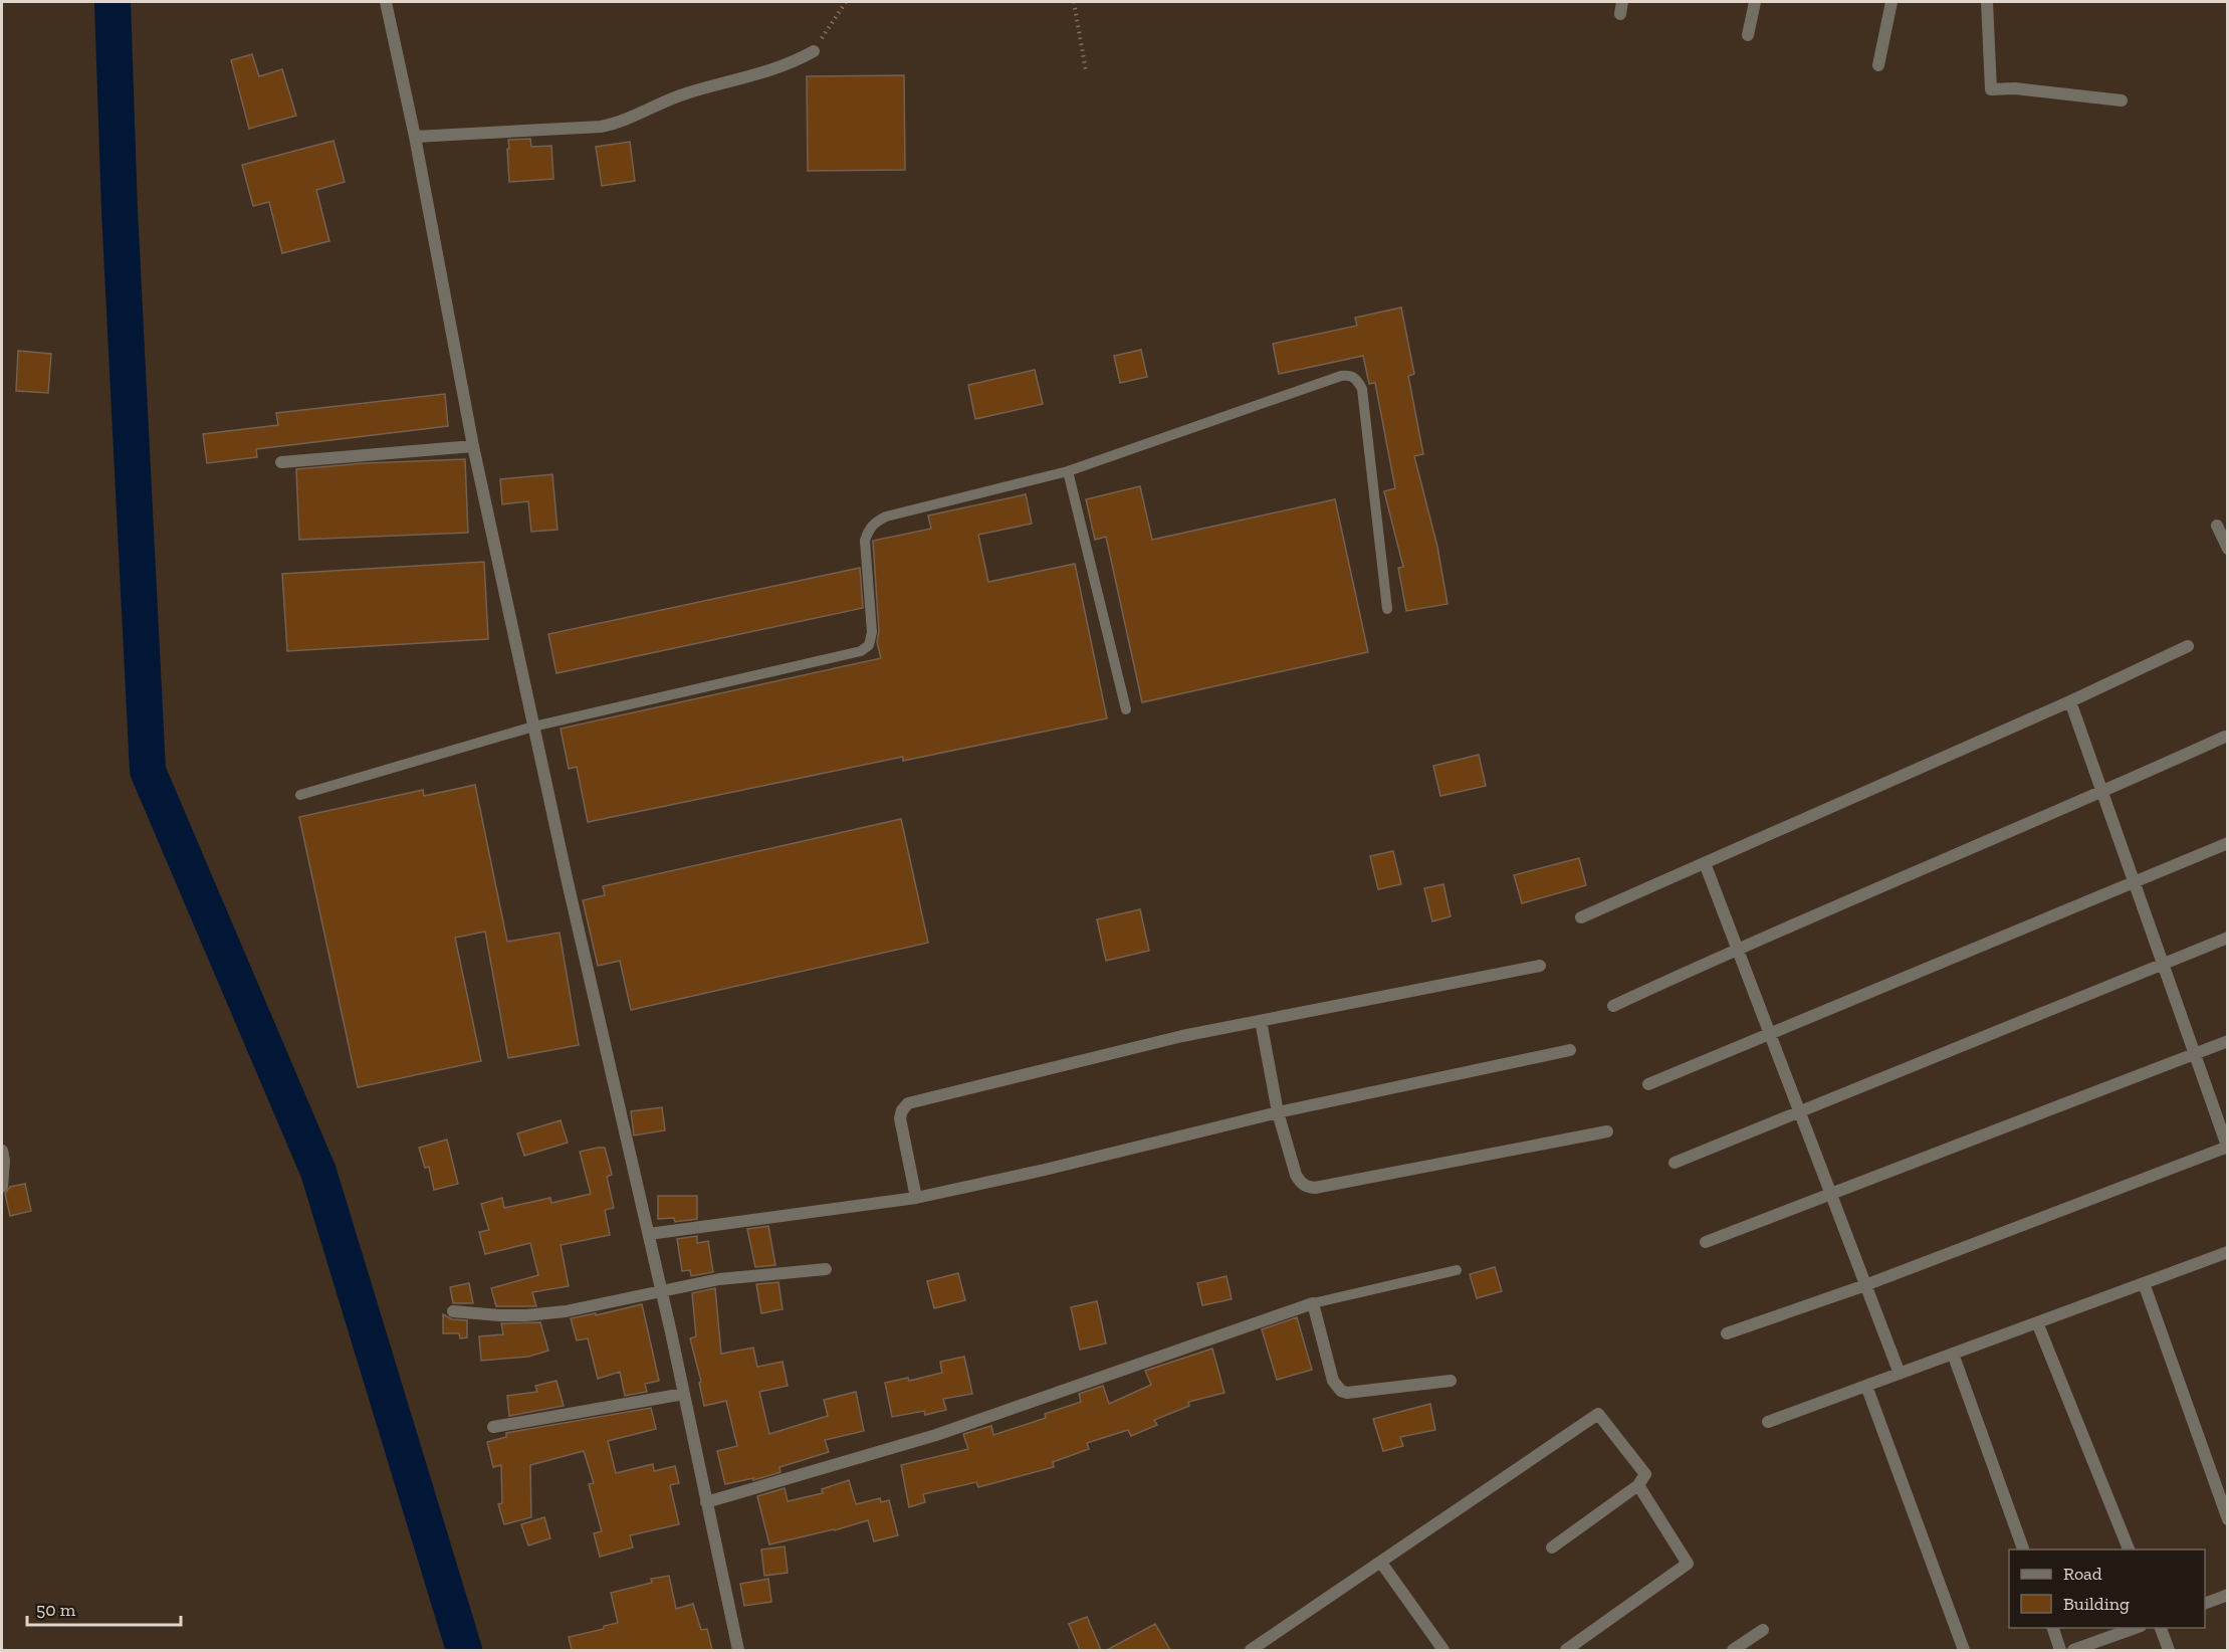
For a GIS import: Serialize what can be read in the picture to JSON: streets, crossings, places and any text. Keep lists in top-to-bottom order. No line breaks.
{"legend":["Road","Building"],"scale_bar":"50 m"}
